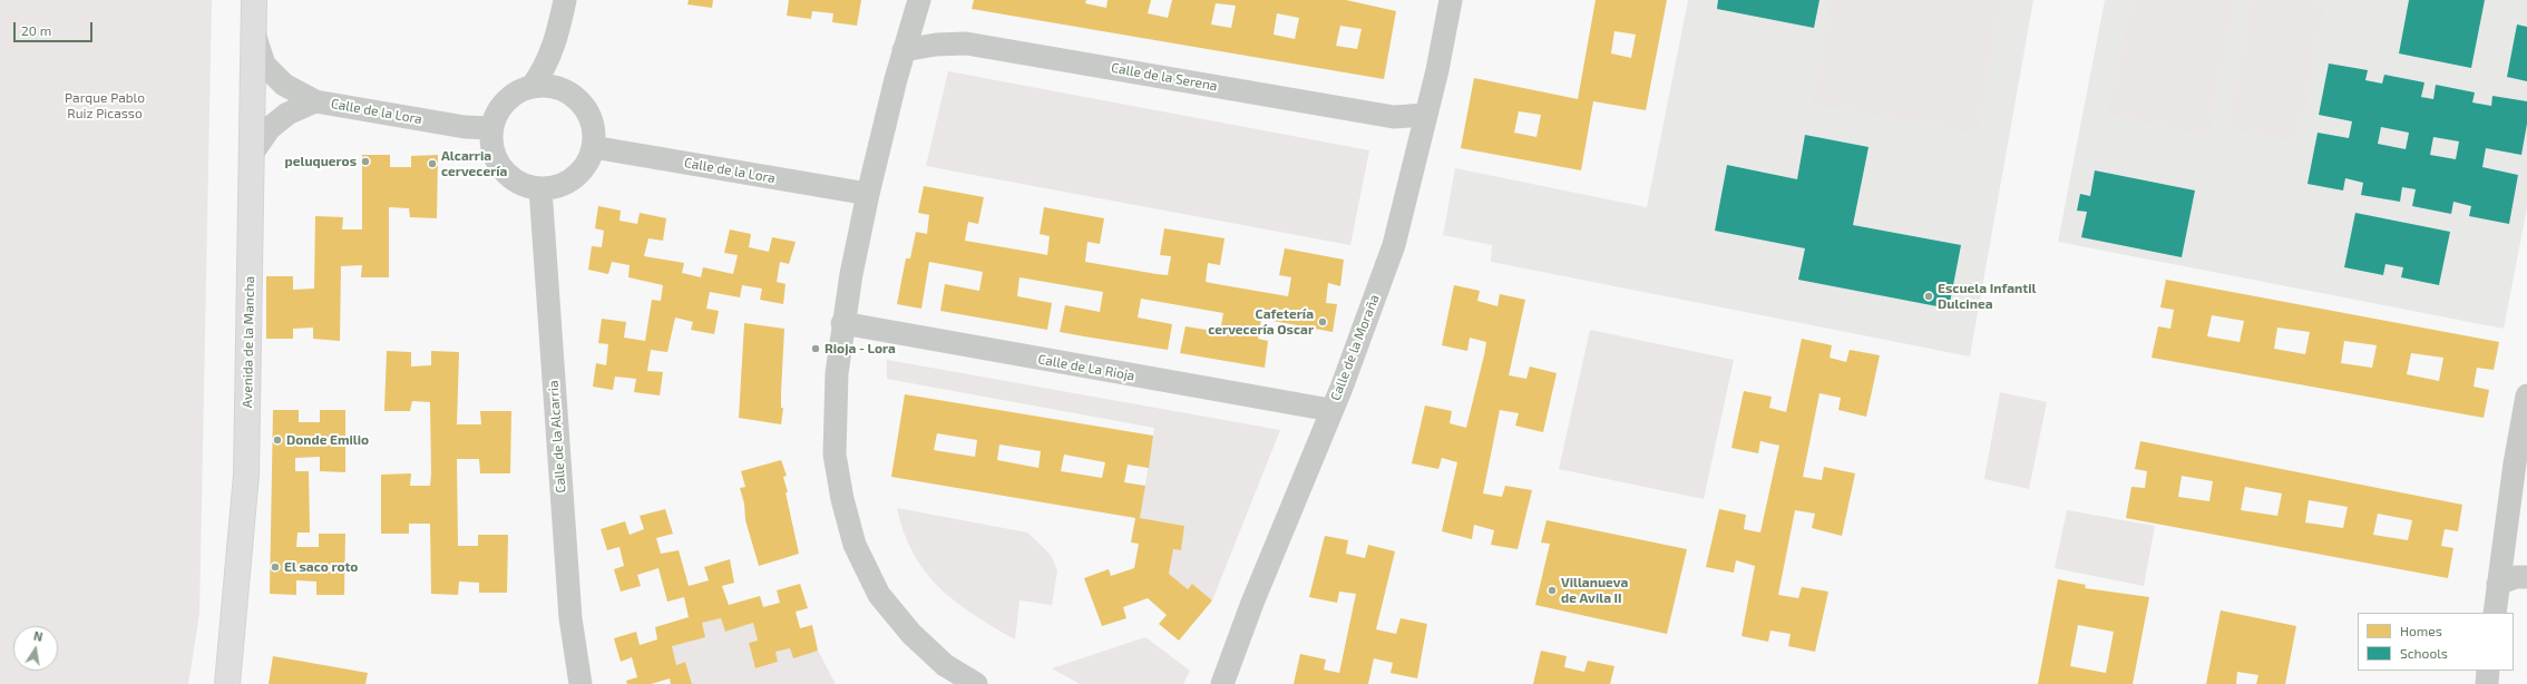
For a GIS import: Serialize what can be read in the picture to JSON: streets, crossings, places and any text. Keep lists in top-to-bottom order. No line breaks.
{"streets":{"main road":["Avenida de la Mancha"],"street":["Calle de la Serena","Calle de la Lora","Calle de la Moraña","Calle de La Rioja","Calle de la Alcarria"]},"crossings":[["Calle de la Serena","Calle de la Moraña"],["Calle de la Lora","Avenida de la Mancha"],["Calle de la Lora","Calle de la Alcarria"],["Calle de la Moraña","Calle de La Rioja"]],"parks":["Parque Pablo Ruiz Picasso"],"places":["peluqueros","Alcarria cervecería","Escuela Infantil Dulcinea","Cafetería cervecería Oscar","Rioja - Lora","Donde Emilio","El saco roto","Villanueva de Avila II"],"legend":["Homes","Schools"],"scale_bar":"20 m","north":"top"}
